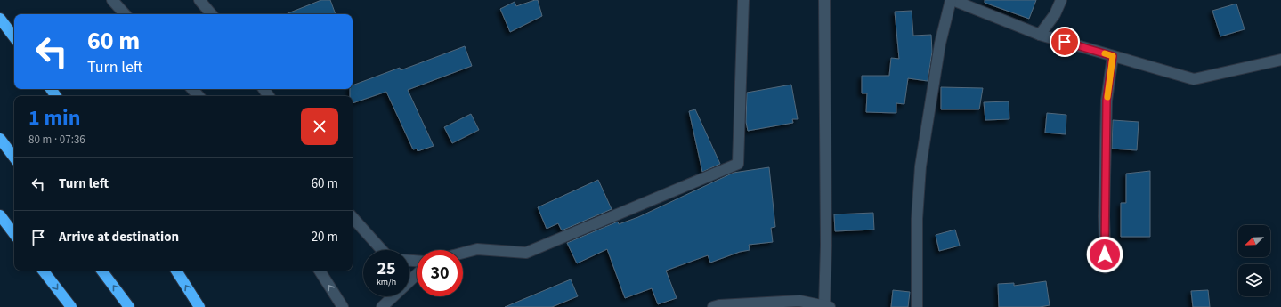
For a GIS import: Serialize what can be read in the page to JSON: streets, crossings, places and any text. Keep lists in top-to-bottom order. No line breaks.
{"north":"bottom left","page":{"turn":["60 m","Turn left"],"heading":["1 min","80 m · 07:36"],"list":[{"name":"Turn left","value":"60 m"},{"name":"Arrive at destination","value":"20 m"}],"speed":"25 km/h","limit":"30"}}
